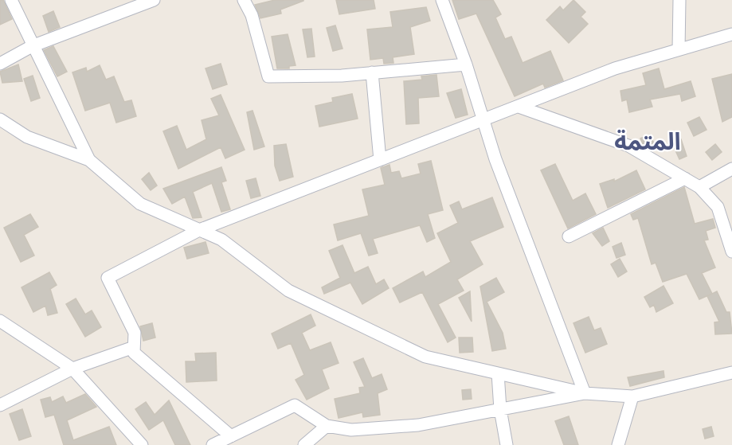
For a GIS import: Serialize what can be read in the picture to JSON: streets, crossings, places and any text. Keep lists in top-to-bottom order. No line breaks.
{"districts":["المتمة"]}
